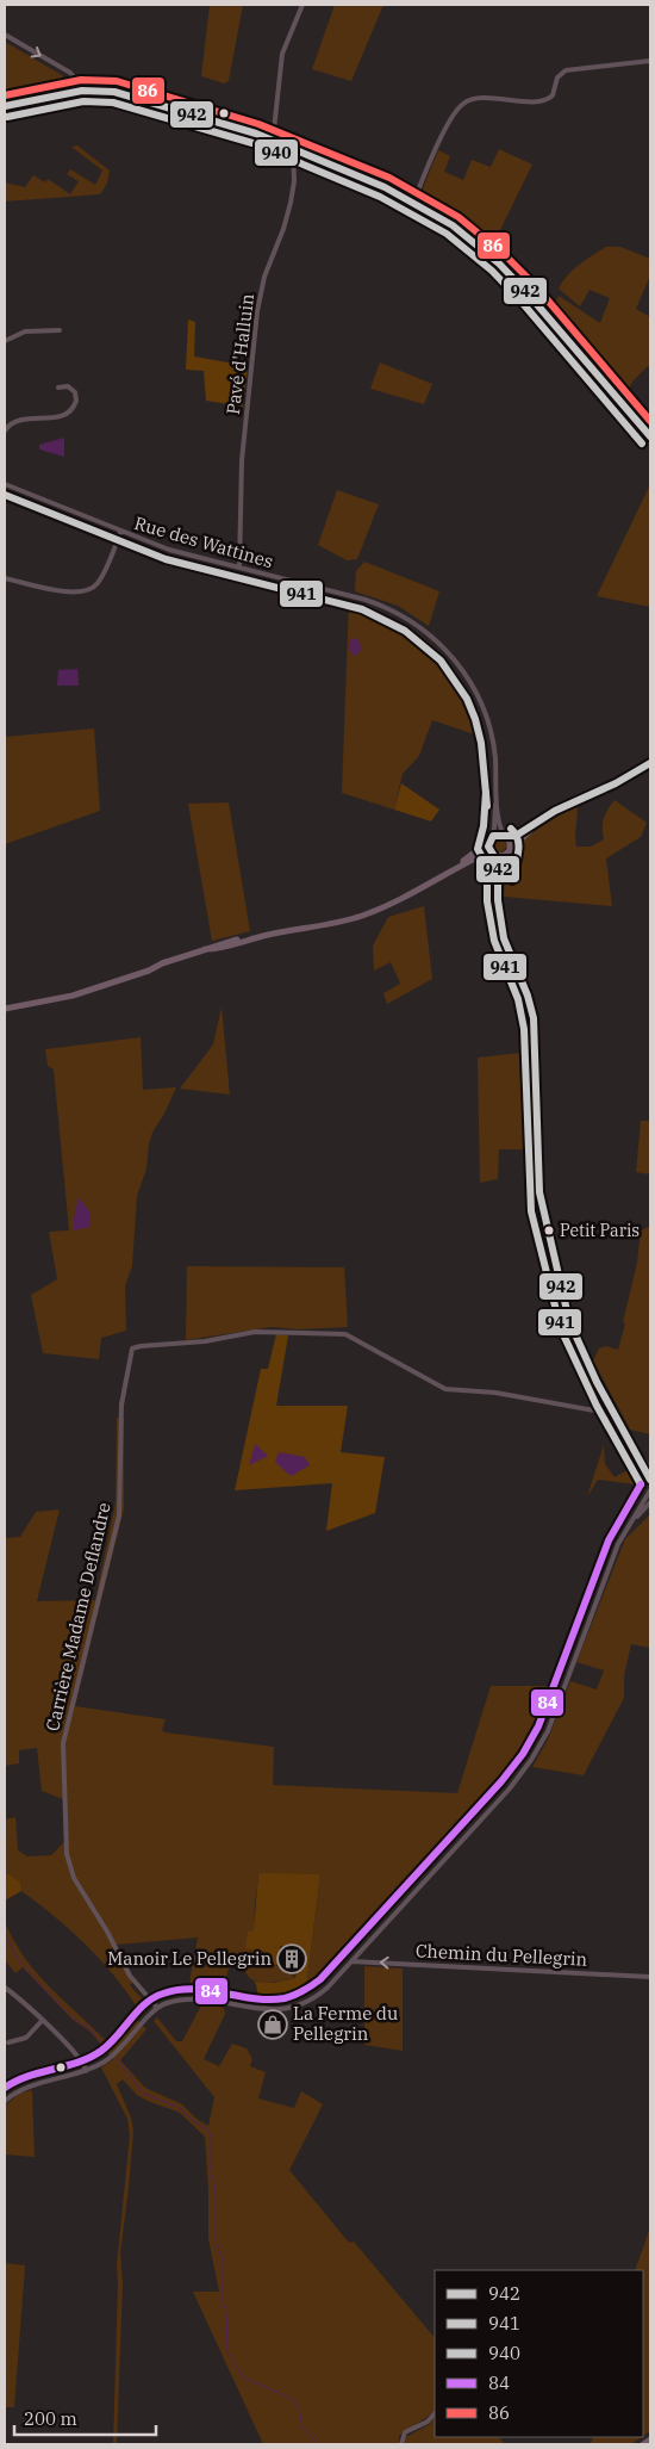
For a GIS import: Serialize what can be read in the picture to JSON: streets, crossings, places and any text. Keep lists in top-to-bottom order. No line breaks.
{"streets":{"street":["Pavé d'Halluin","Rue des Wattines","Carrière Madame Deflandre","Chemin du Pellegrin"]},"crossings":[["Pavé d'Halluin","Rue des Wattines"]],"one_way":["Chemin du Pellegrin"],"places":{"other":["Petit Paris"],"building":["Manoir Le Pellegrin"],"shop":["La Ferme du Pellegrin"]},"lines":["transit line 86","transit line 942","transit line 940","transit line 941","transit line 84"],"legend":["942","941","940","84","86"],"scale_bar":"200 m"}
